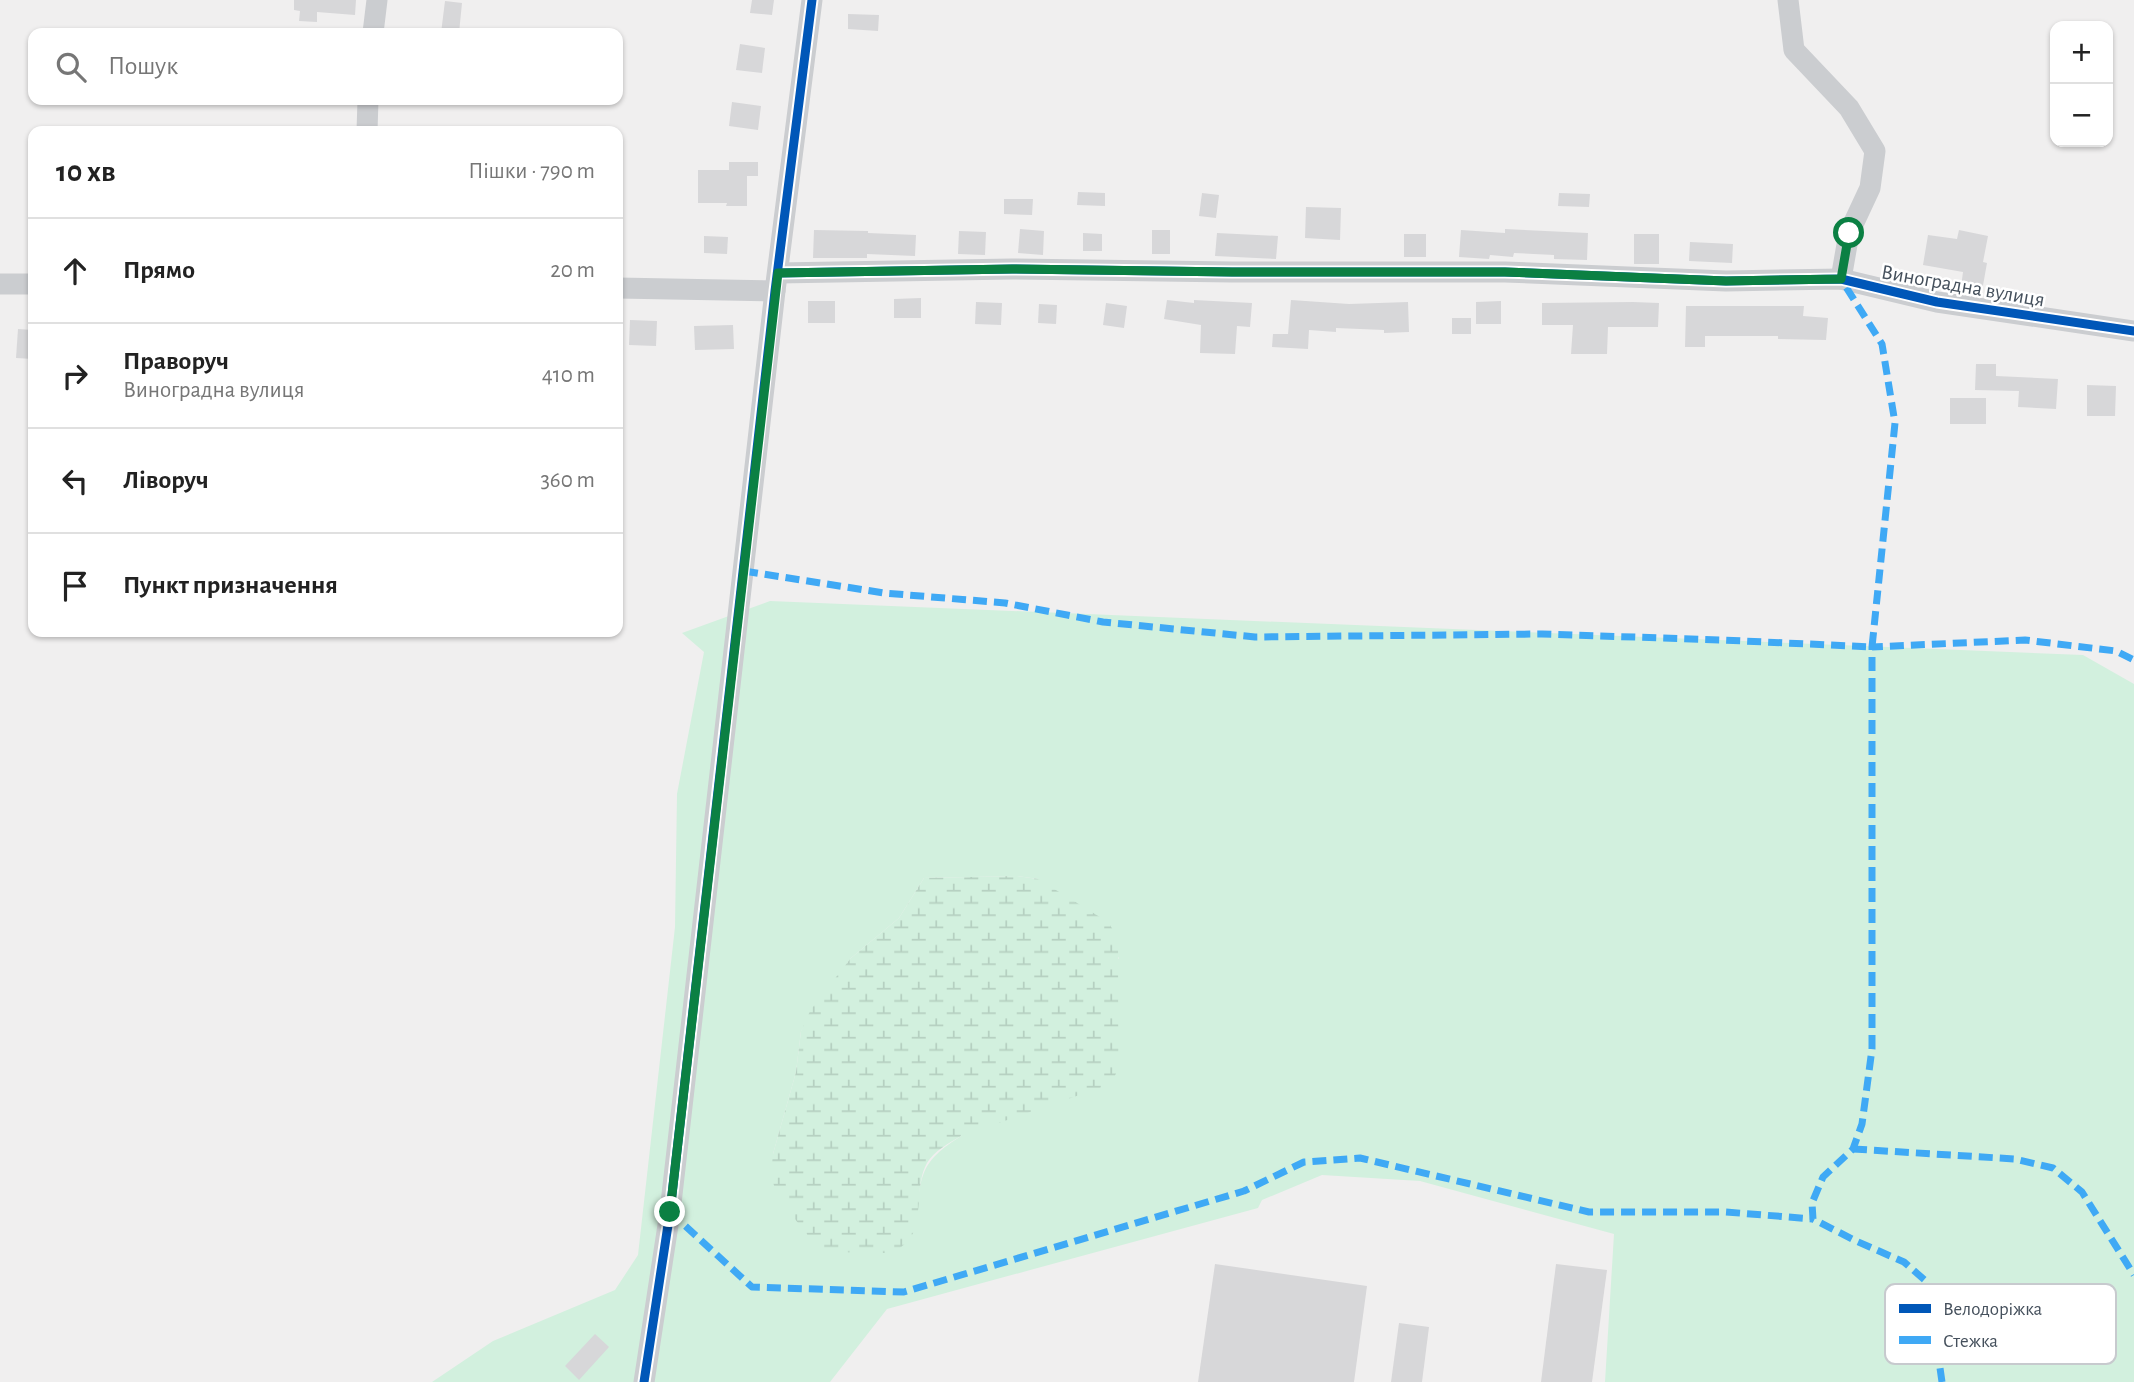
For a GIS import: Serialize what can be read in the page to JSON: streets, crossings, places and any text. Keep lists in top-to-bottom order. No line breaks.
{"streets":{"street":["Виноградна вулиця"]},"legend":["Велодоріжка","Стежка"],"page":{"map_buttons":["+","−"],"search":"Пошук","heading":["10 хв","Пішки · 790 m"],"list":[["Прямо","20 m"],["Праворуч","Виноградна вулиця","410 m"],["Ліворуч","360 m"],"Пункт призначення"]}}
